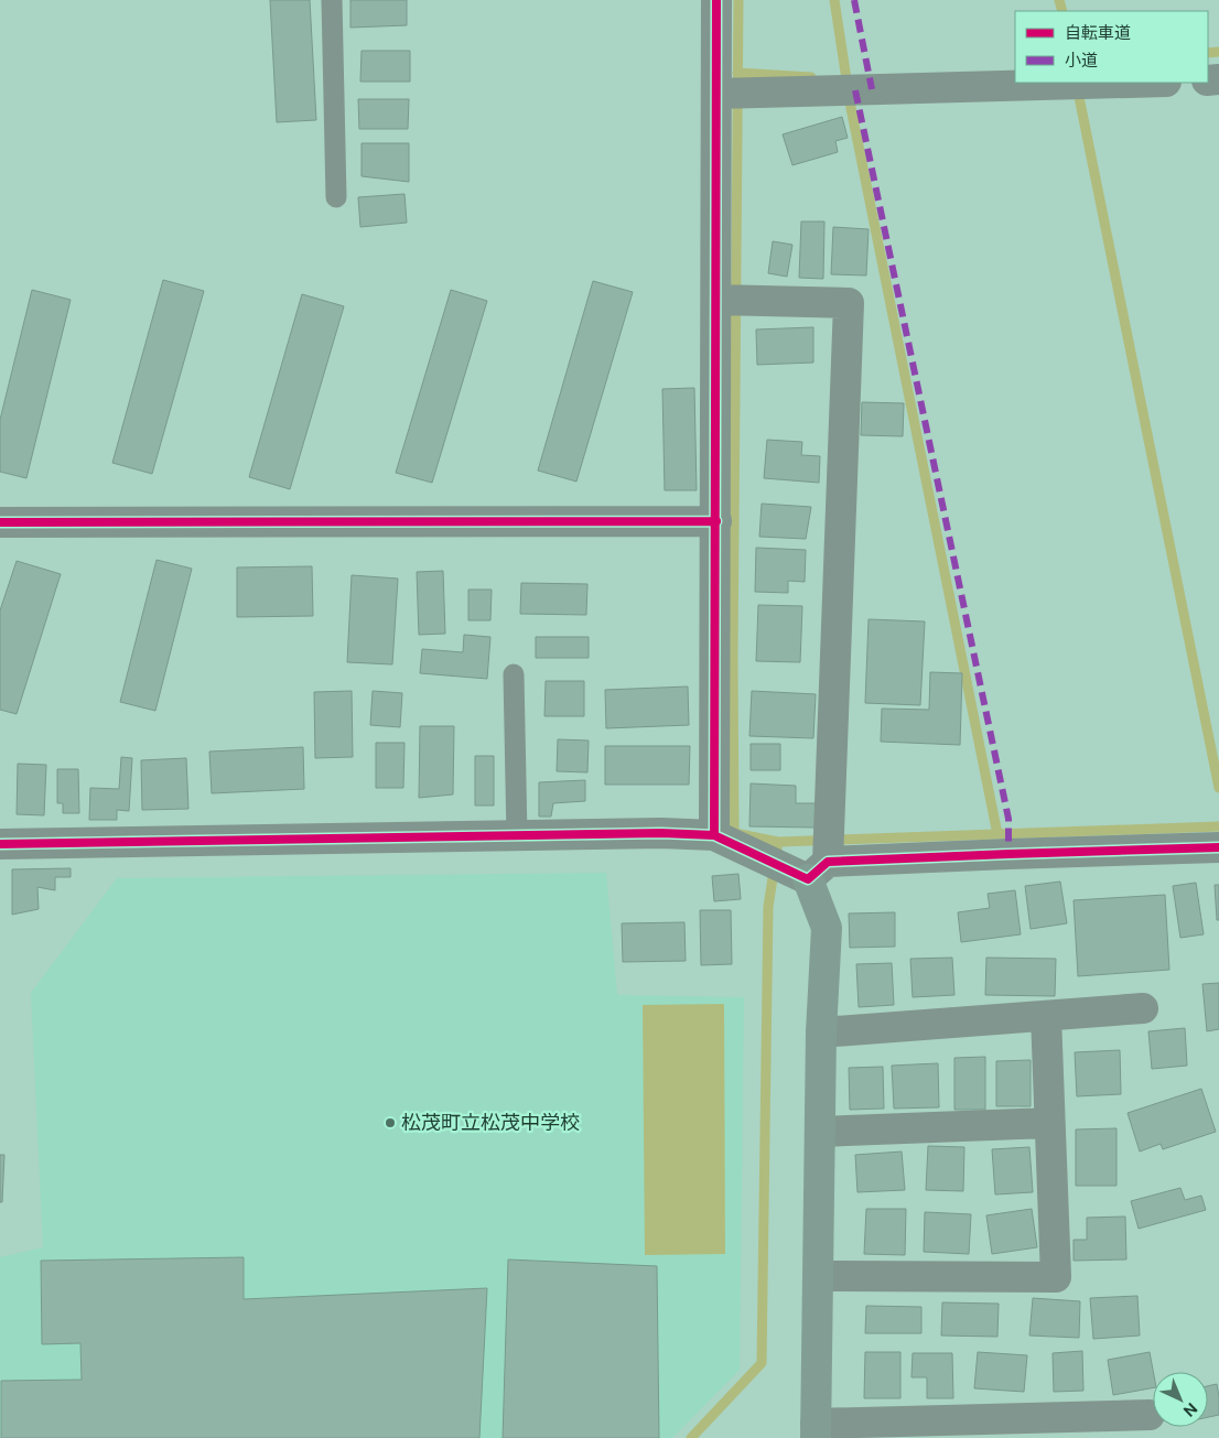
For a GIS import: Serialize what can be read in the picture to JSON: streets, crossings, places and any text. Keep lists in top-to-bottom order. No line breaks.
{"places":["松茂町立松茂中学校"],"legend":["自転車道","小道"],"north":"bottom right"}
